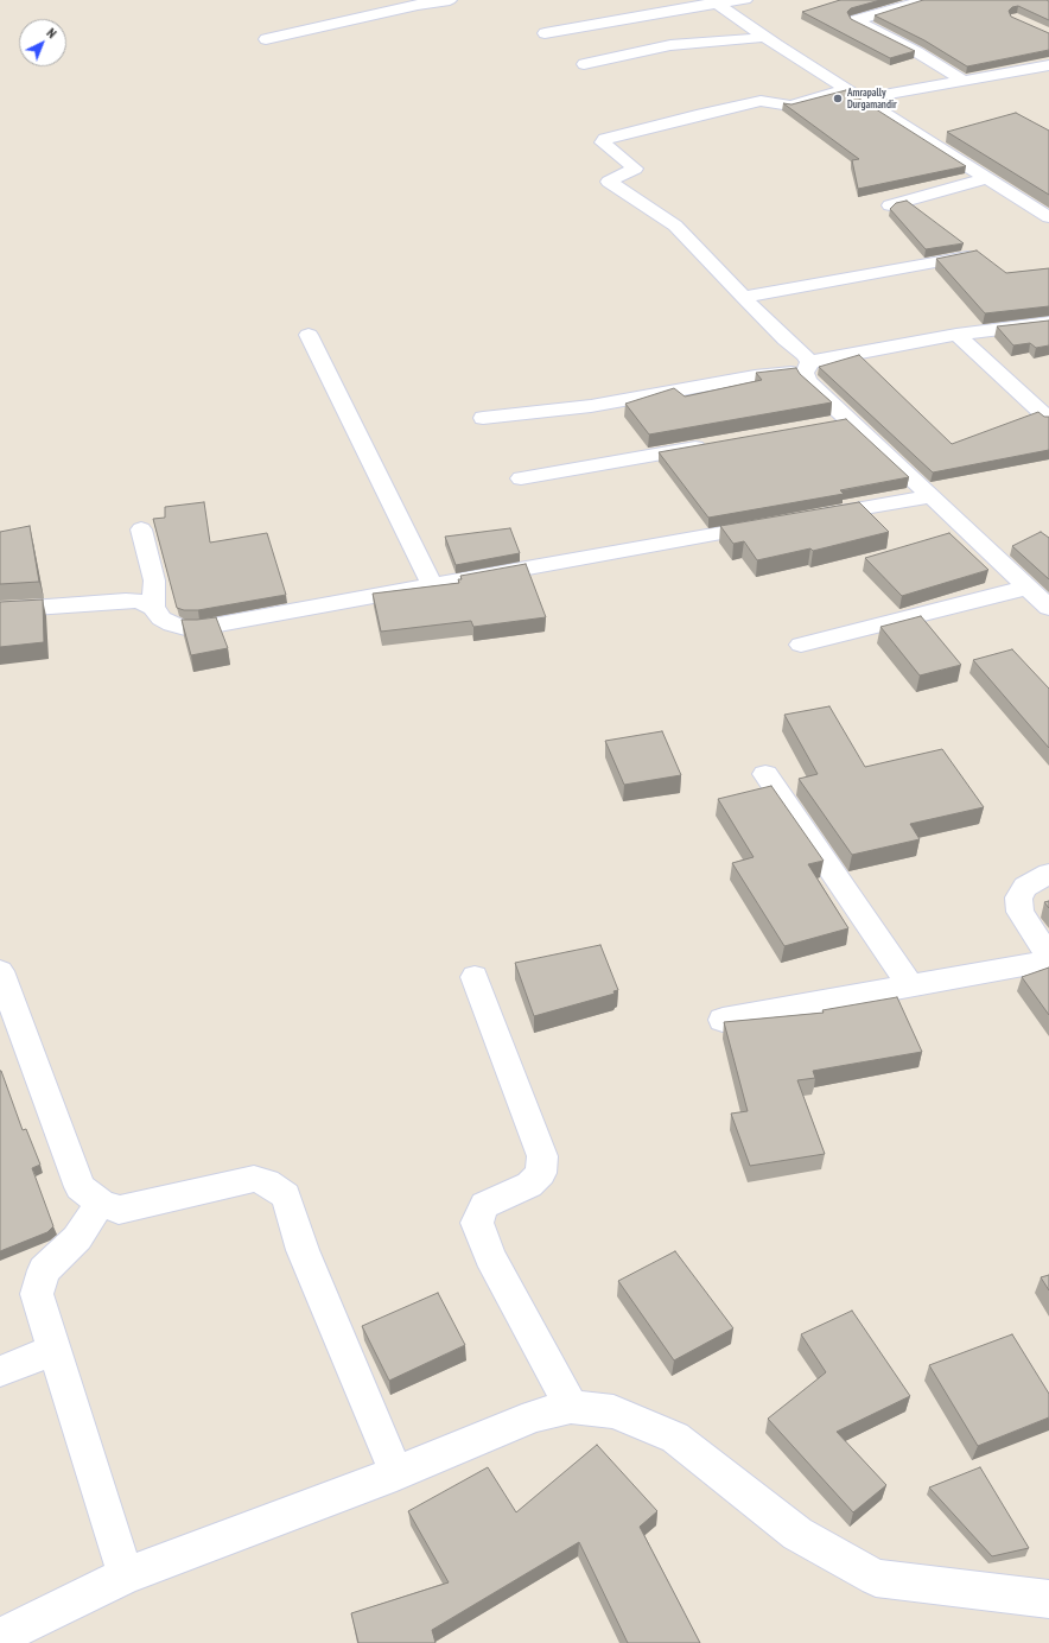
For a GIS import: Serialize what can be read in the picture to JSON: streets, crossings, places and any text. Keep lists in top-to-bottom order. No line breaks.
{"places":["Amrapally Durgamandir"],"north":"top right"}
